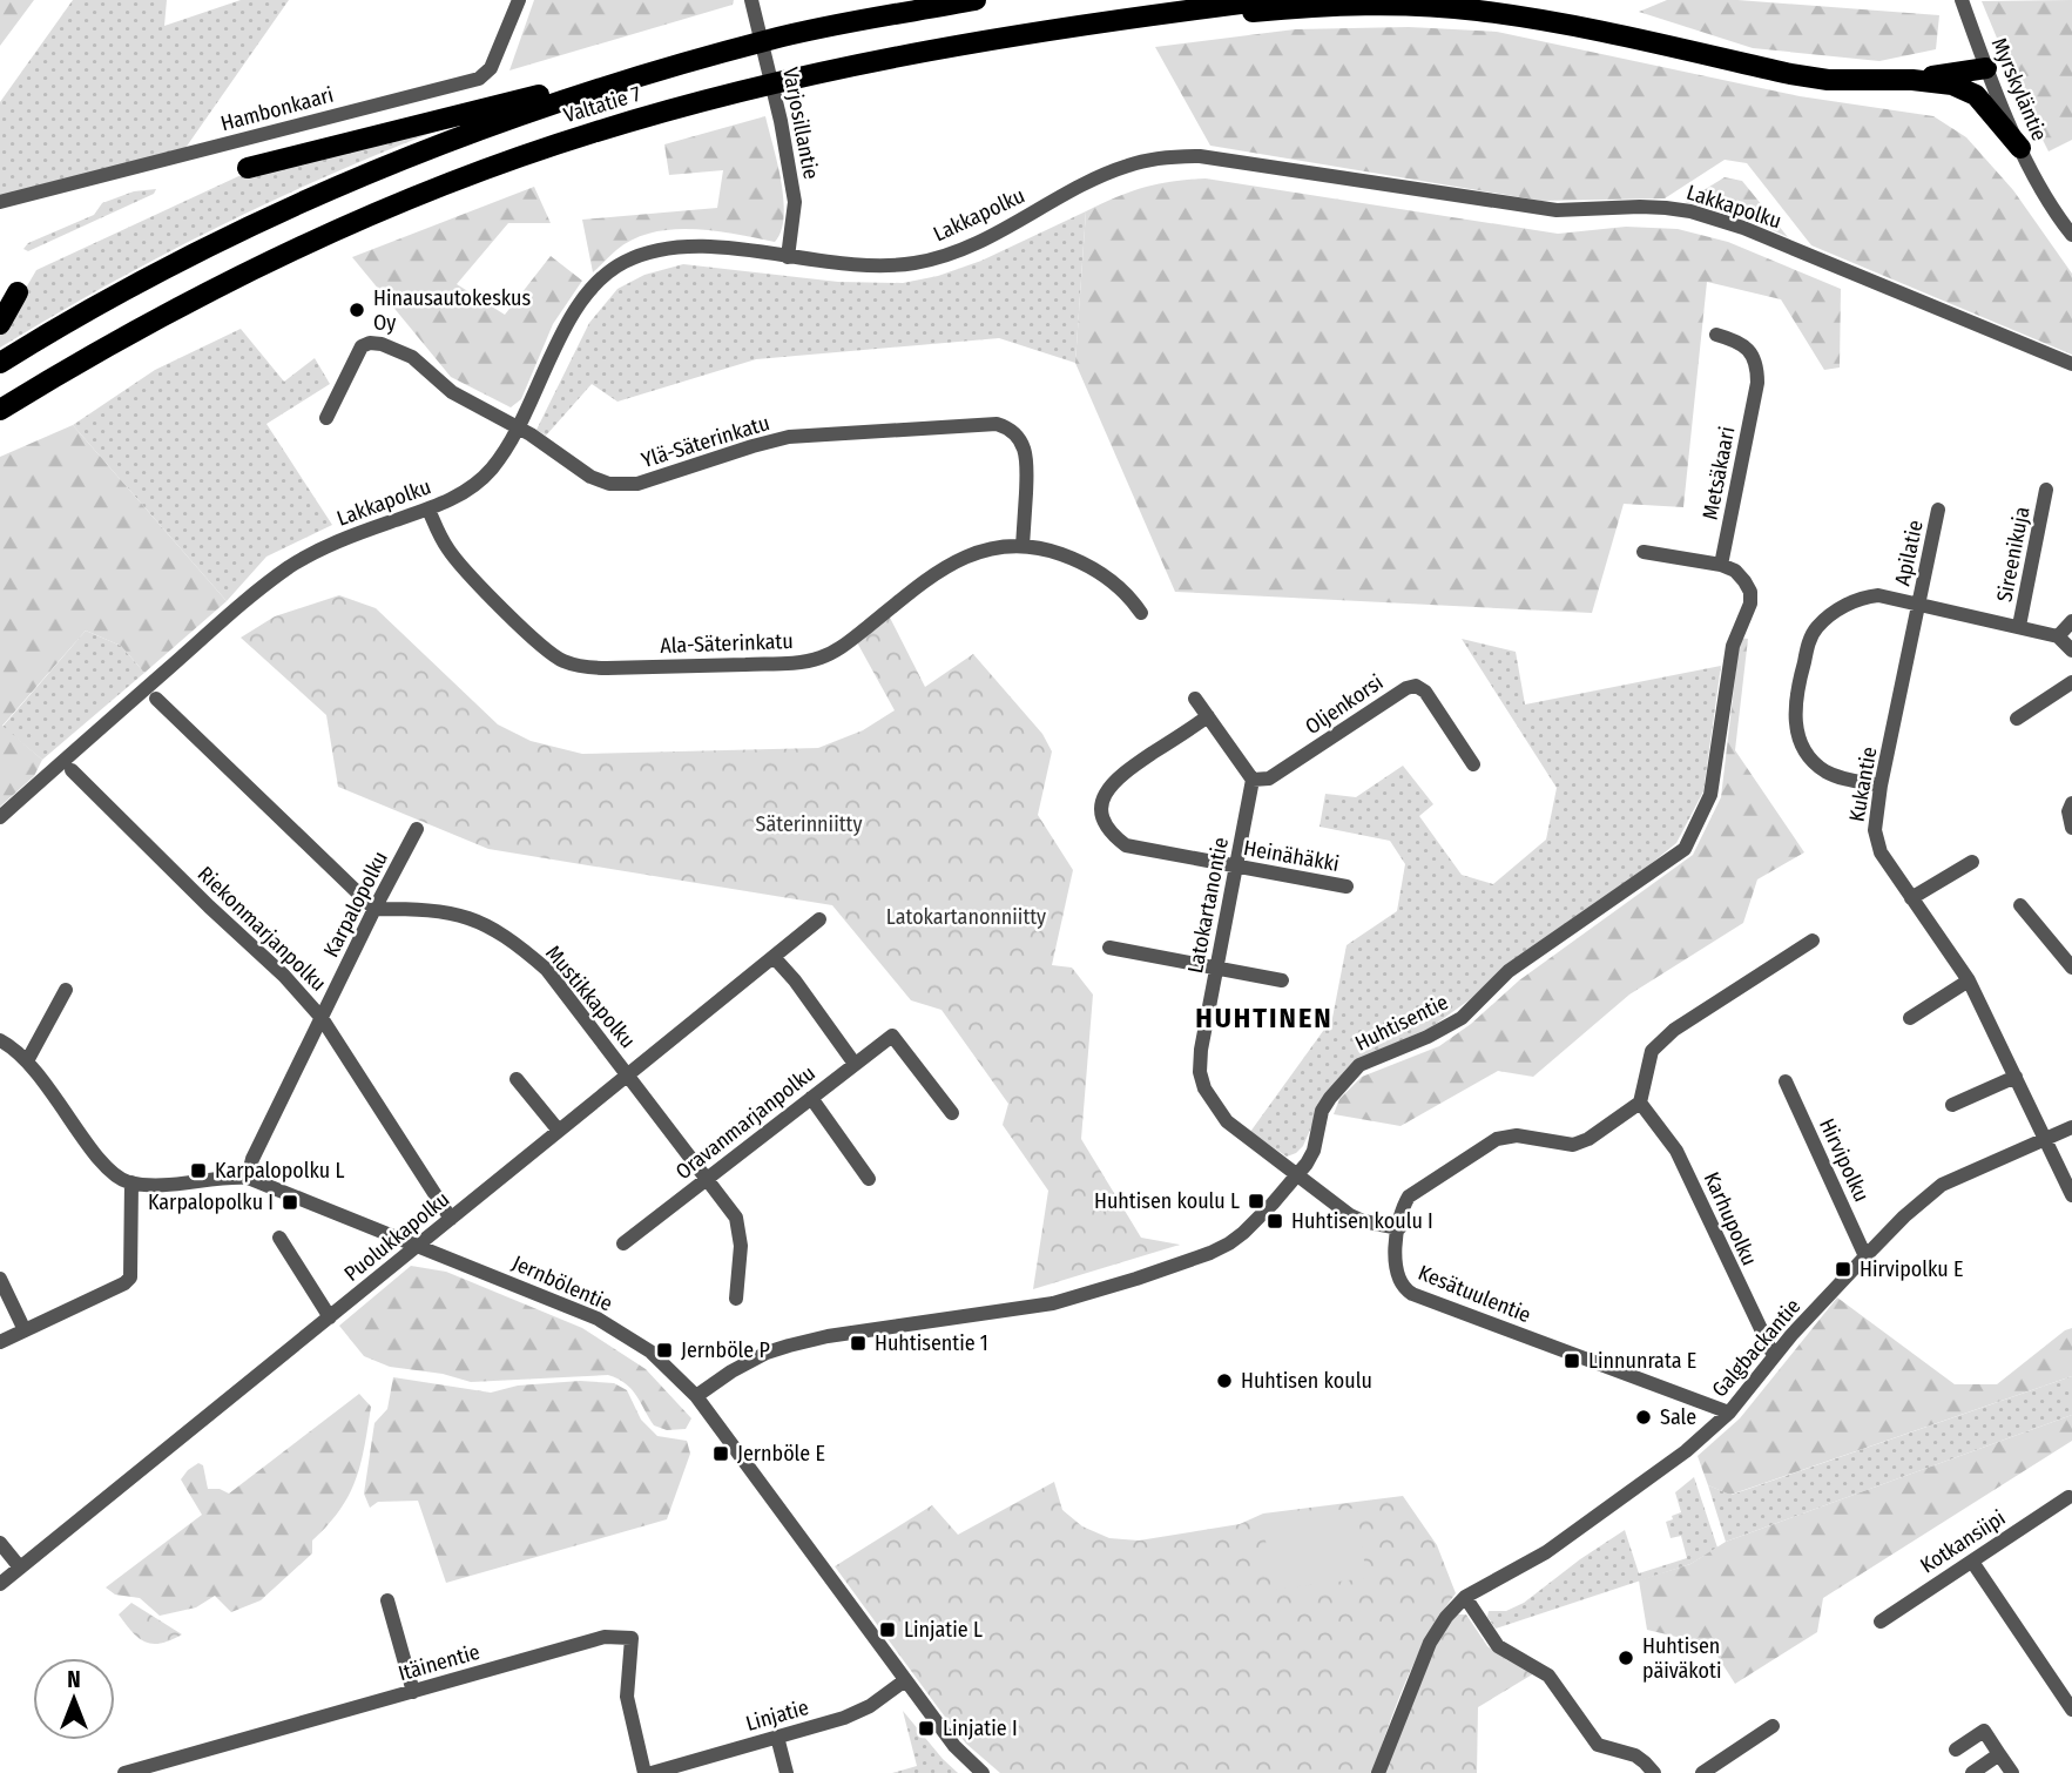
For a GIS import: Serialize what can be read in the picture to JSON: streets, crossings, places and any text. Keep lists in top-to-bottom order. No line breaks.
{"streets":{"highway":["Valtatie 7"],"street":["Myrskyläntie","Hambonkaari","Varjosillantie","Lakkapolku","Ylä-Säterinkatu","Metsäkaari","Apilatie","Sireenikuja","Ala-Säterinkatu","Oljenkorsi","Kukantie","Heinähäkki","Karpalopolku","Latokartanontie","Riekonmarjanpolku","Mustikkapolku","Huhtisentie","Oravanmarjanpolku","Hirvipolku","Karhupolku","Puolukkapolku","Jernbölentie","Kesätuulentie","Galgbackantie","Kotkansiipi","Itäinentie","Linjatie"]},"crossings":[["Varjosillantie","Lakkapolku"],["Lakkapolku","Ylä-Säterinkatu"],["Lakkapolku","Ala-Säterinkatu"],["Ylä-Säterinkatu","Ala-Säterinkatu"],["Metsäkaari","Huhtisentie"],["Apilatie","Kukantie"],["Oljenkorsi","Latokartanontie"],["Kukantie","Galgbackantie"],["Heinähäkki","Latokartanontie"],["Karpalopolku","Riekonmarjanpolku"],["Karpalopolku","Mustikkapolku"],["Karpalopolku","Jernbölentie"],["Latokartanontie","Huhtisentie"],["Latokartanontie","Kesätuulentie"],["Riekonmarjanpolku","Puolukkapolku"],["Mustikkapolku","Oravanmarjanpolku"],["Mustikkapolku","Puolukkapolku"],["Huhtisentie","Jernbölentie"],["Hirvipolku","Galgbackantie"],["Karhupolku","Kesätuulentie"],["Karhupolku","Galgbackantie"],["Puolukkapolku","Jernbölentie"],["Jernbölentie","Linjatie"],["Kesätuulentie","Galgbackantie"]],"districts":["HUHTINEN"],"parks":["Säterinniitty","Latokartanonniitty"],"places":{"other":["Hinausautokeskus Oy","Huhtisen koulu","Sale","Huhtisen päiväkoti"],"transit":["Karpalopolku L","Huhtisen koulu L","Karpalopolku I","Huhtisen koulu I","Hirvipolku E","Huhtisentie 1","Jernböle P","Linnunrata E","Jernböle E","Linjatie L","Linjatie I"]},"north":"top"}
